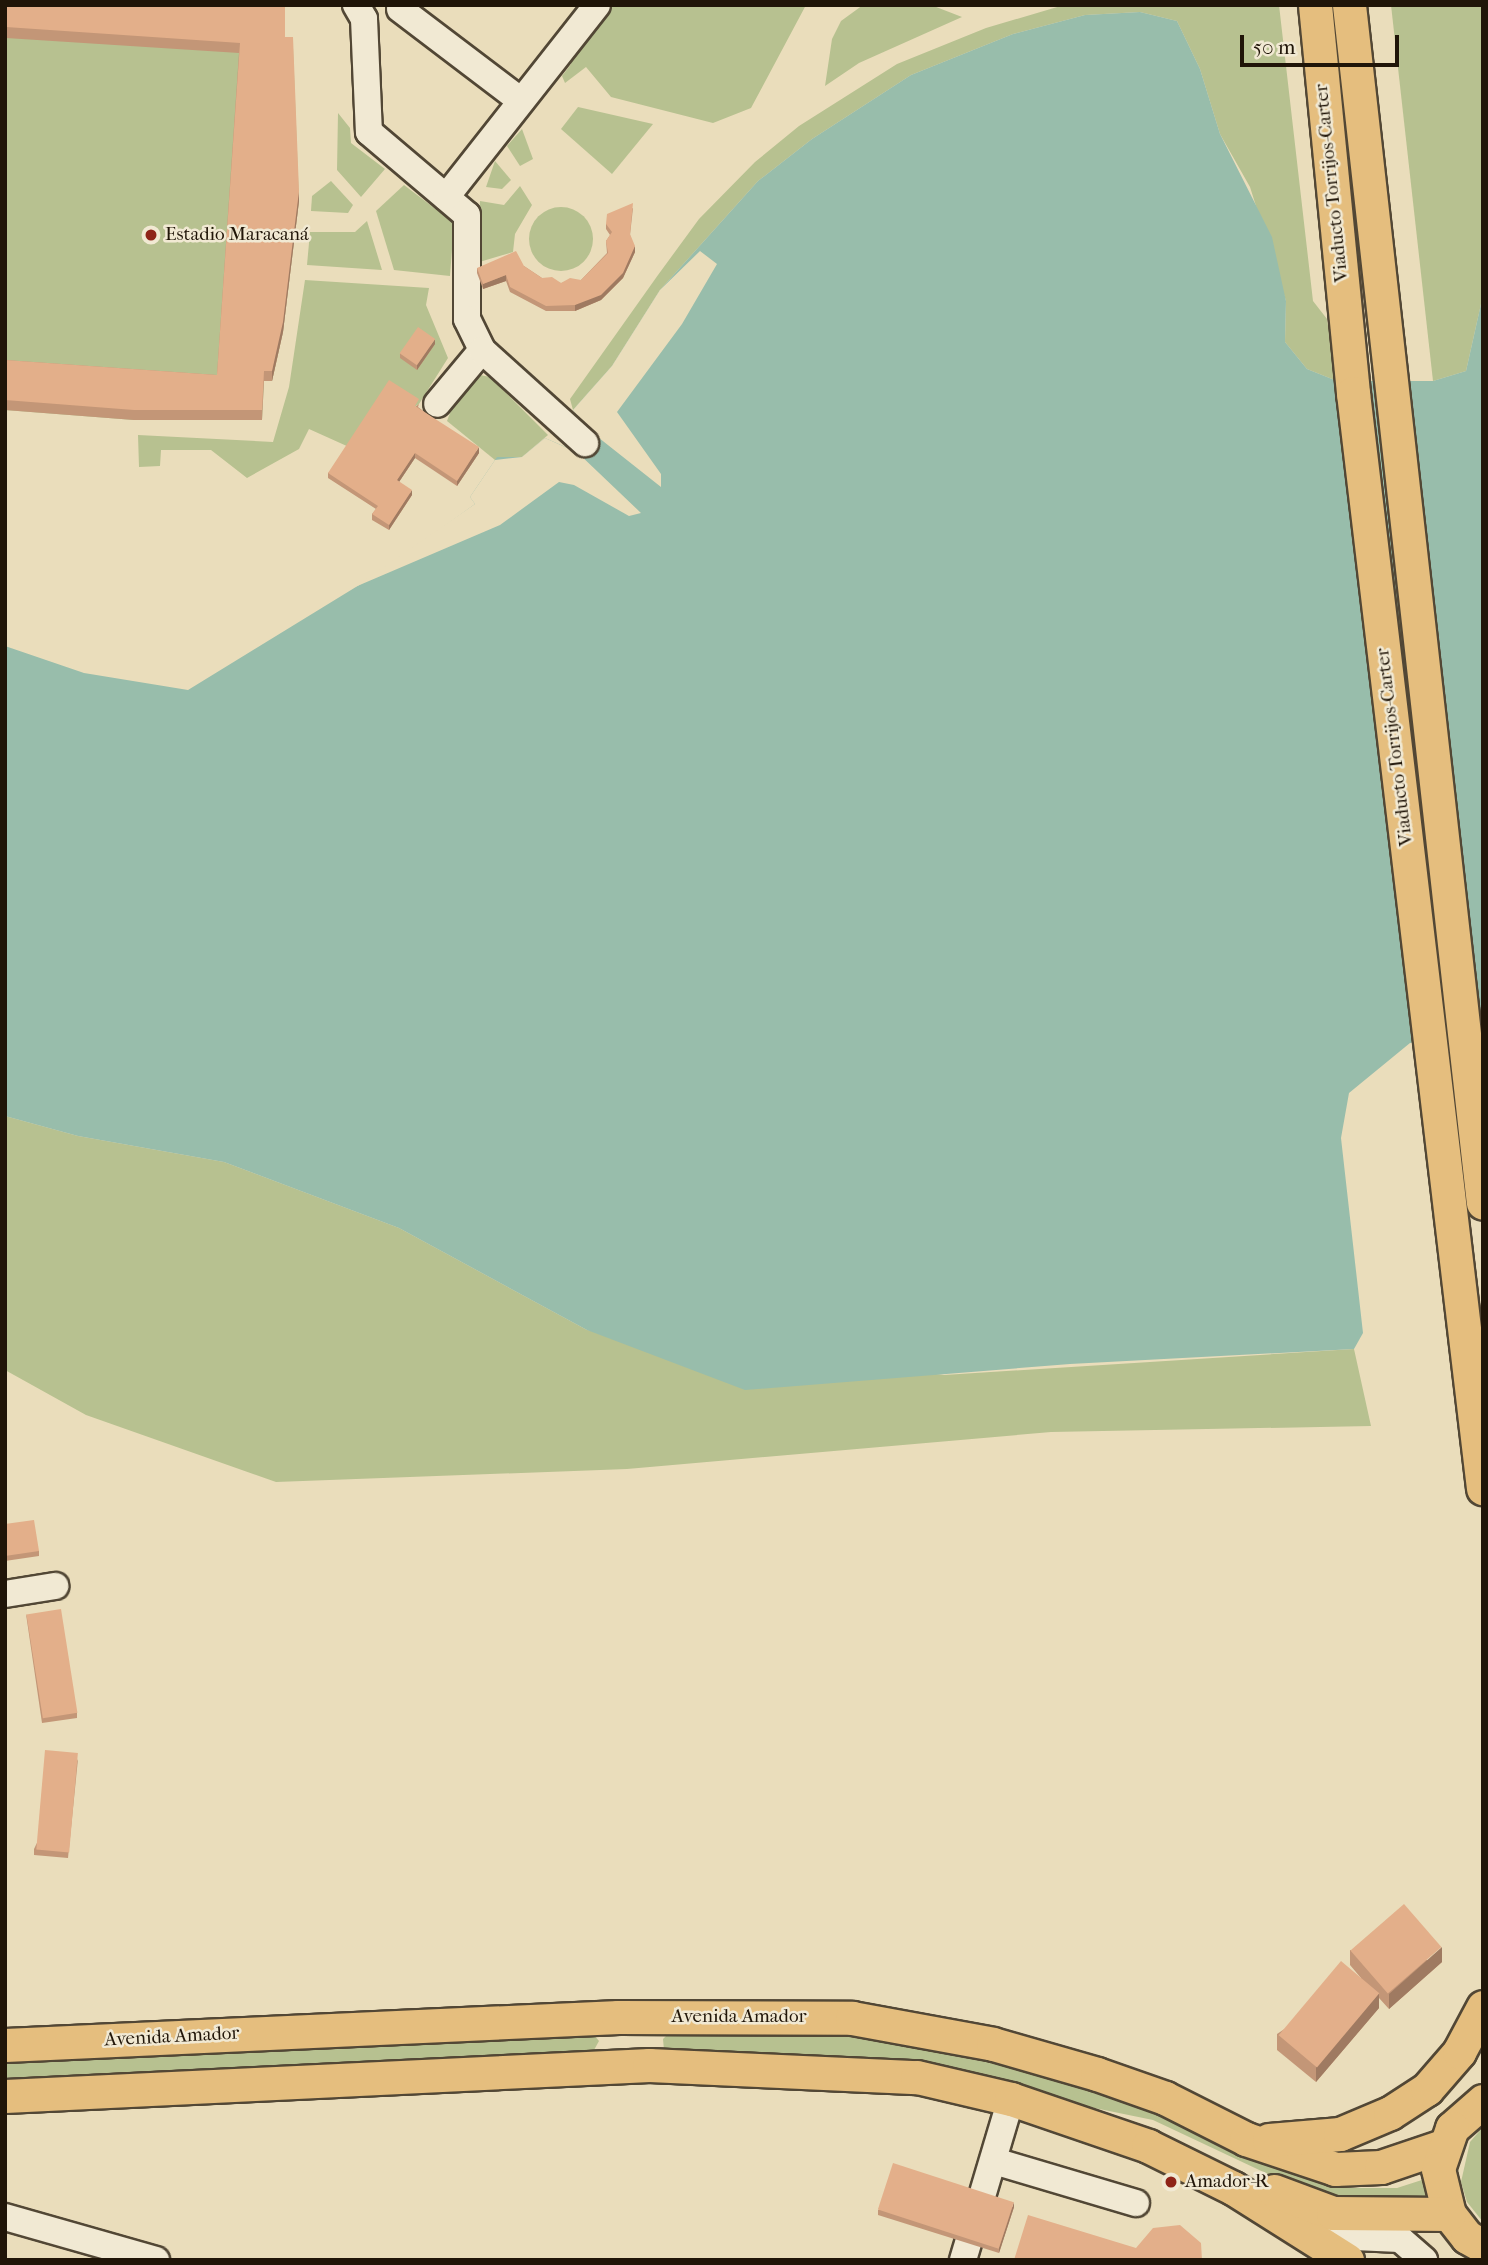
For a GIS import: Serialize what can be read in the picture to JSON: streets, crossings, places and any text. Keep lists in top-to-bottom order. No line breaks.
{"streets":{"main road":["Viaducto Torrijos-Carter","Avenida Amador"]},"places":["Estadio Maracaná","Amador-R"],"scale_bar":"50 m"}
